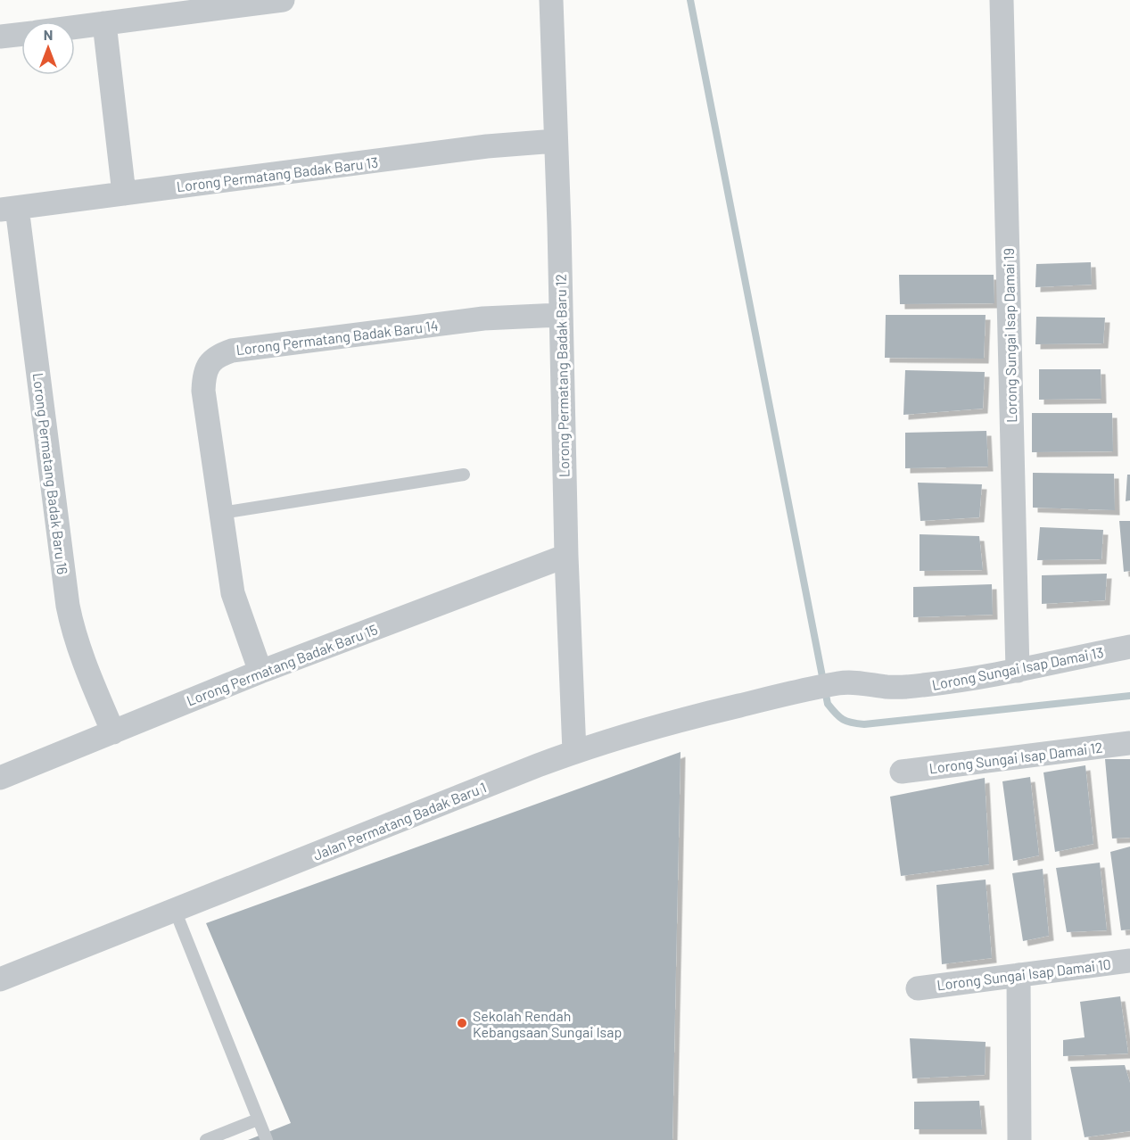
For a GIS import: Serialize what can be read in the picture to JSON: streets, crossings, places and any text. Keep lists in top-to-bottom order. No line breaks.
{"streets":{"street":["Lorong Permatang Badak Baru 13","Lorong Sungai Isap Damai 19","Lorong Permatang Badak Baru 14","Lorong Permatang Badak Baru 12","Lorong Permatang Badak Baru 16","Lorong Permatang Badak Baru 15","Lorong Sungai Isap Damai 13","Lorong Sungai Isap Damai 12","Jalan Permatang Badak Baru 1","Lorong Sungai Isap Damai 10"]},"crossings":[["Lorong Permatang Badak Baru 13","Lorong Permatang Badak Baru 12"],["Lorong Permatang Badak Baru 13","Lorong Permatang Badak Baru 16"],["Lorong Sungai Isap Damai 19","Lorong Sungai Isap Damai 13"],["Lorong Permatang Badak Baru 14","Lorong Permatang Badak Baru 12"],["Lorong Permatang Badak Baru 14","Lorong Permatang Badak Baru 15"],["Lorong Permatang Badak Baru 12","Lorong Permatang Badak Baru 15"],["Lorong Permatang Badak Baru 12","Jalan Permatang Badak Baru 1"],["Lorong Permatang Badak Baru 16","Lorong Permatang Badak Baru 15"],["Lorong Sungai Isap Damai 13","Jalan Permatang Badak Baru 1"]],"places":["Sekolah Rendah Kebangsaan Sungai Isap"],"north":"top"}
